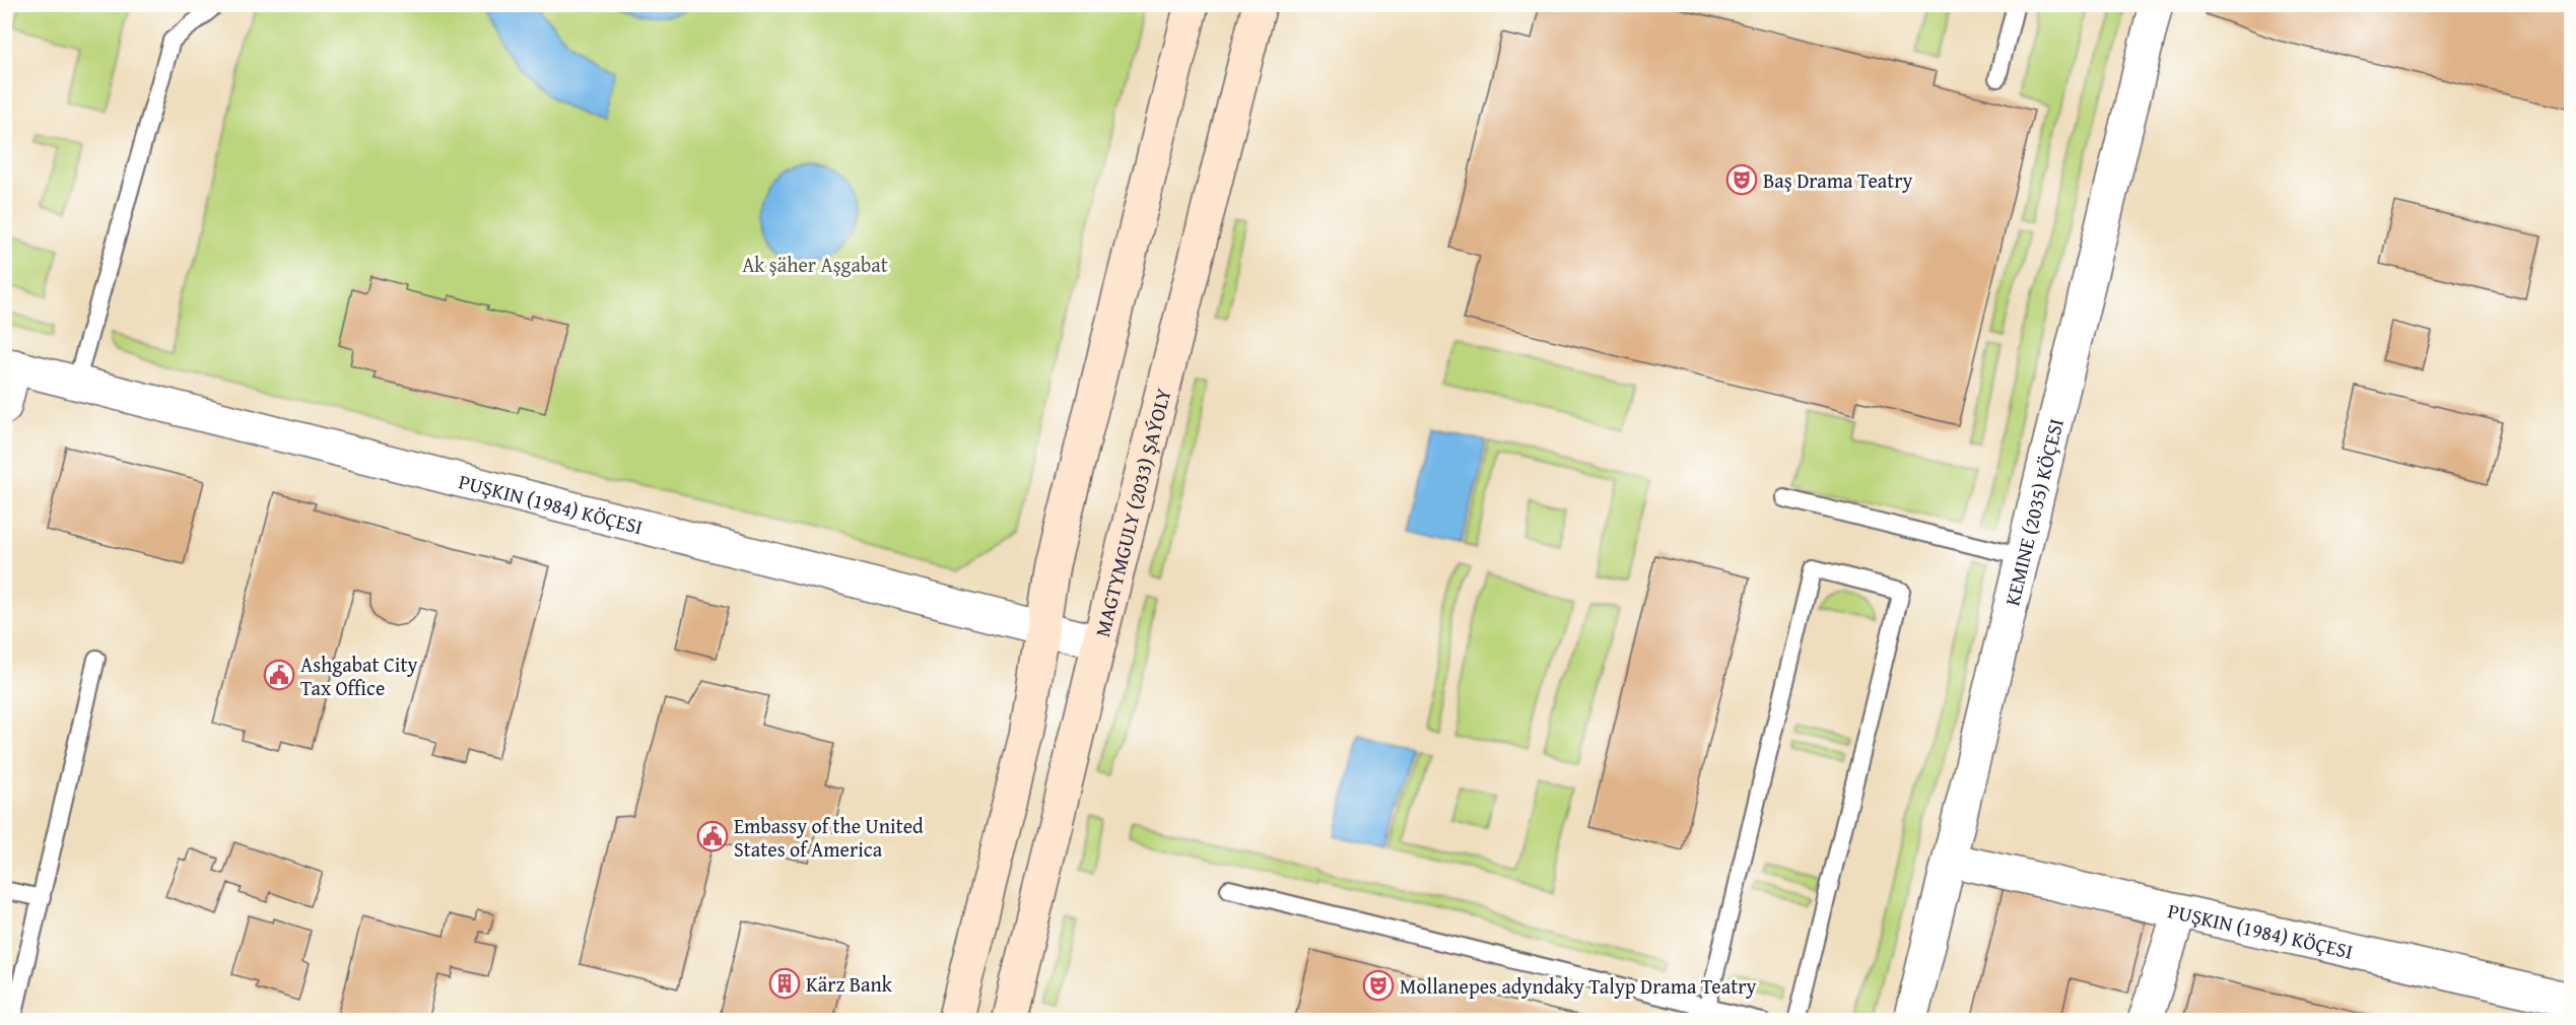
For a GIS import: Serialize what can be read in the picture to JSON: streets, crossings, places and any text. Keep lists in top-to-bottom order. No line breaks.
{"streets":{"main road":["MAGTYMGULY (2033) ŞAÝOLY"],"street":["PUŞKIN (1984) KÖÇESI","KEMINE (2035) KÖÇESI"]},"crossings":[["PUŞKIN (1984) KÖÇESI","MAGTYMGULY (2033) ŞAÝOLY"],["PUŞKIN (1984) KÖÇESI","KEMINE (2035) KÖÇESI"]],"parks":["Ak şäher Aşgabat"],"places":{"theatre":["Baş Drama Teatry","Mollanepes adyndaky Talyp Drama Teatry"],"public building":["Ashgabat City Tax Office","Embassy of the United States of America"],"building":["Kärz Bank"]}}
